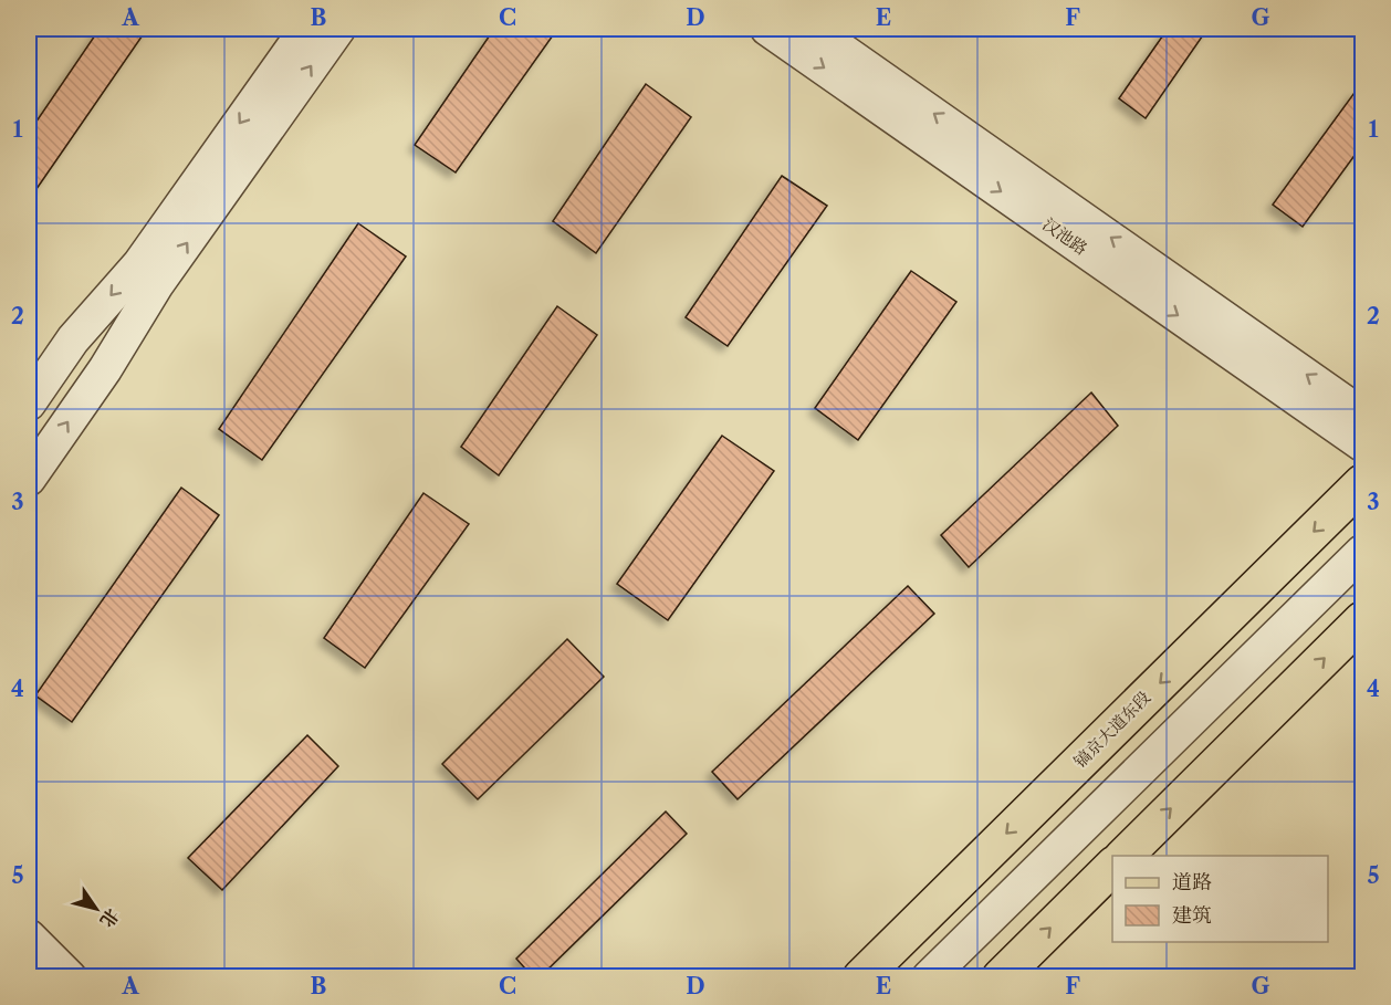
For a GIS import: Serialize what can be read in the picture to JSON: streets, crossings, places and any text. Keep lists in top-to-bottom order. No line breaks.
{"streets":{"main road":["镐京大道东段"],"street":["汉池路"]},"legend":["道路","建筑"],"north":"bottom right","grid":{"columns":["A","B","C","D","E","F","G"],"rows":["1","2","3","4","5"]}}
